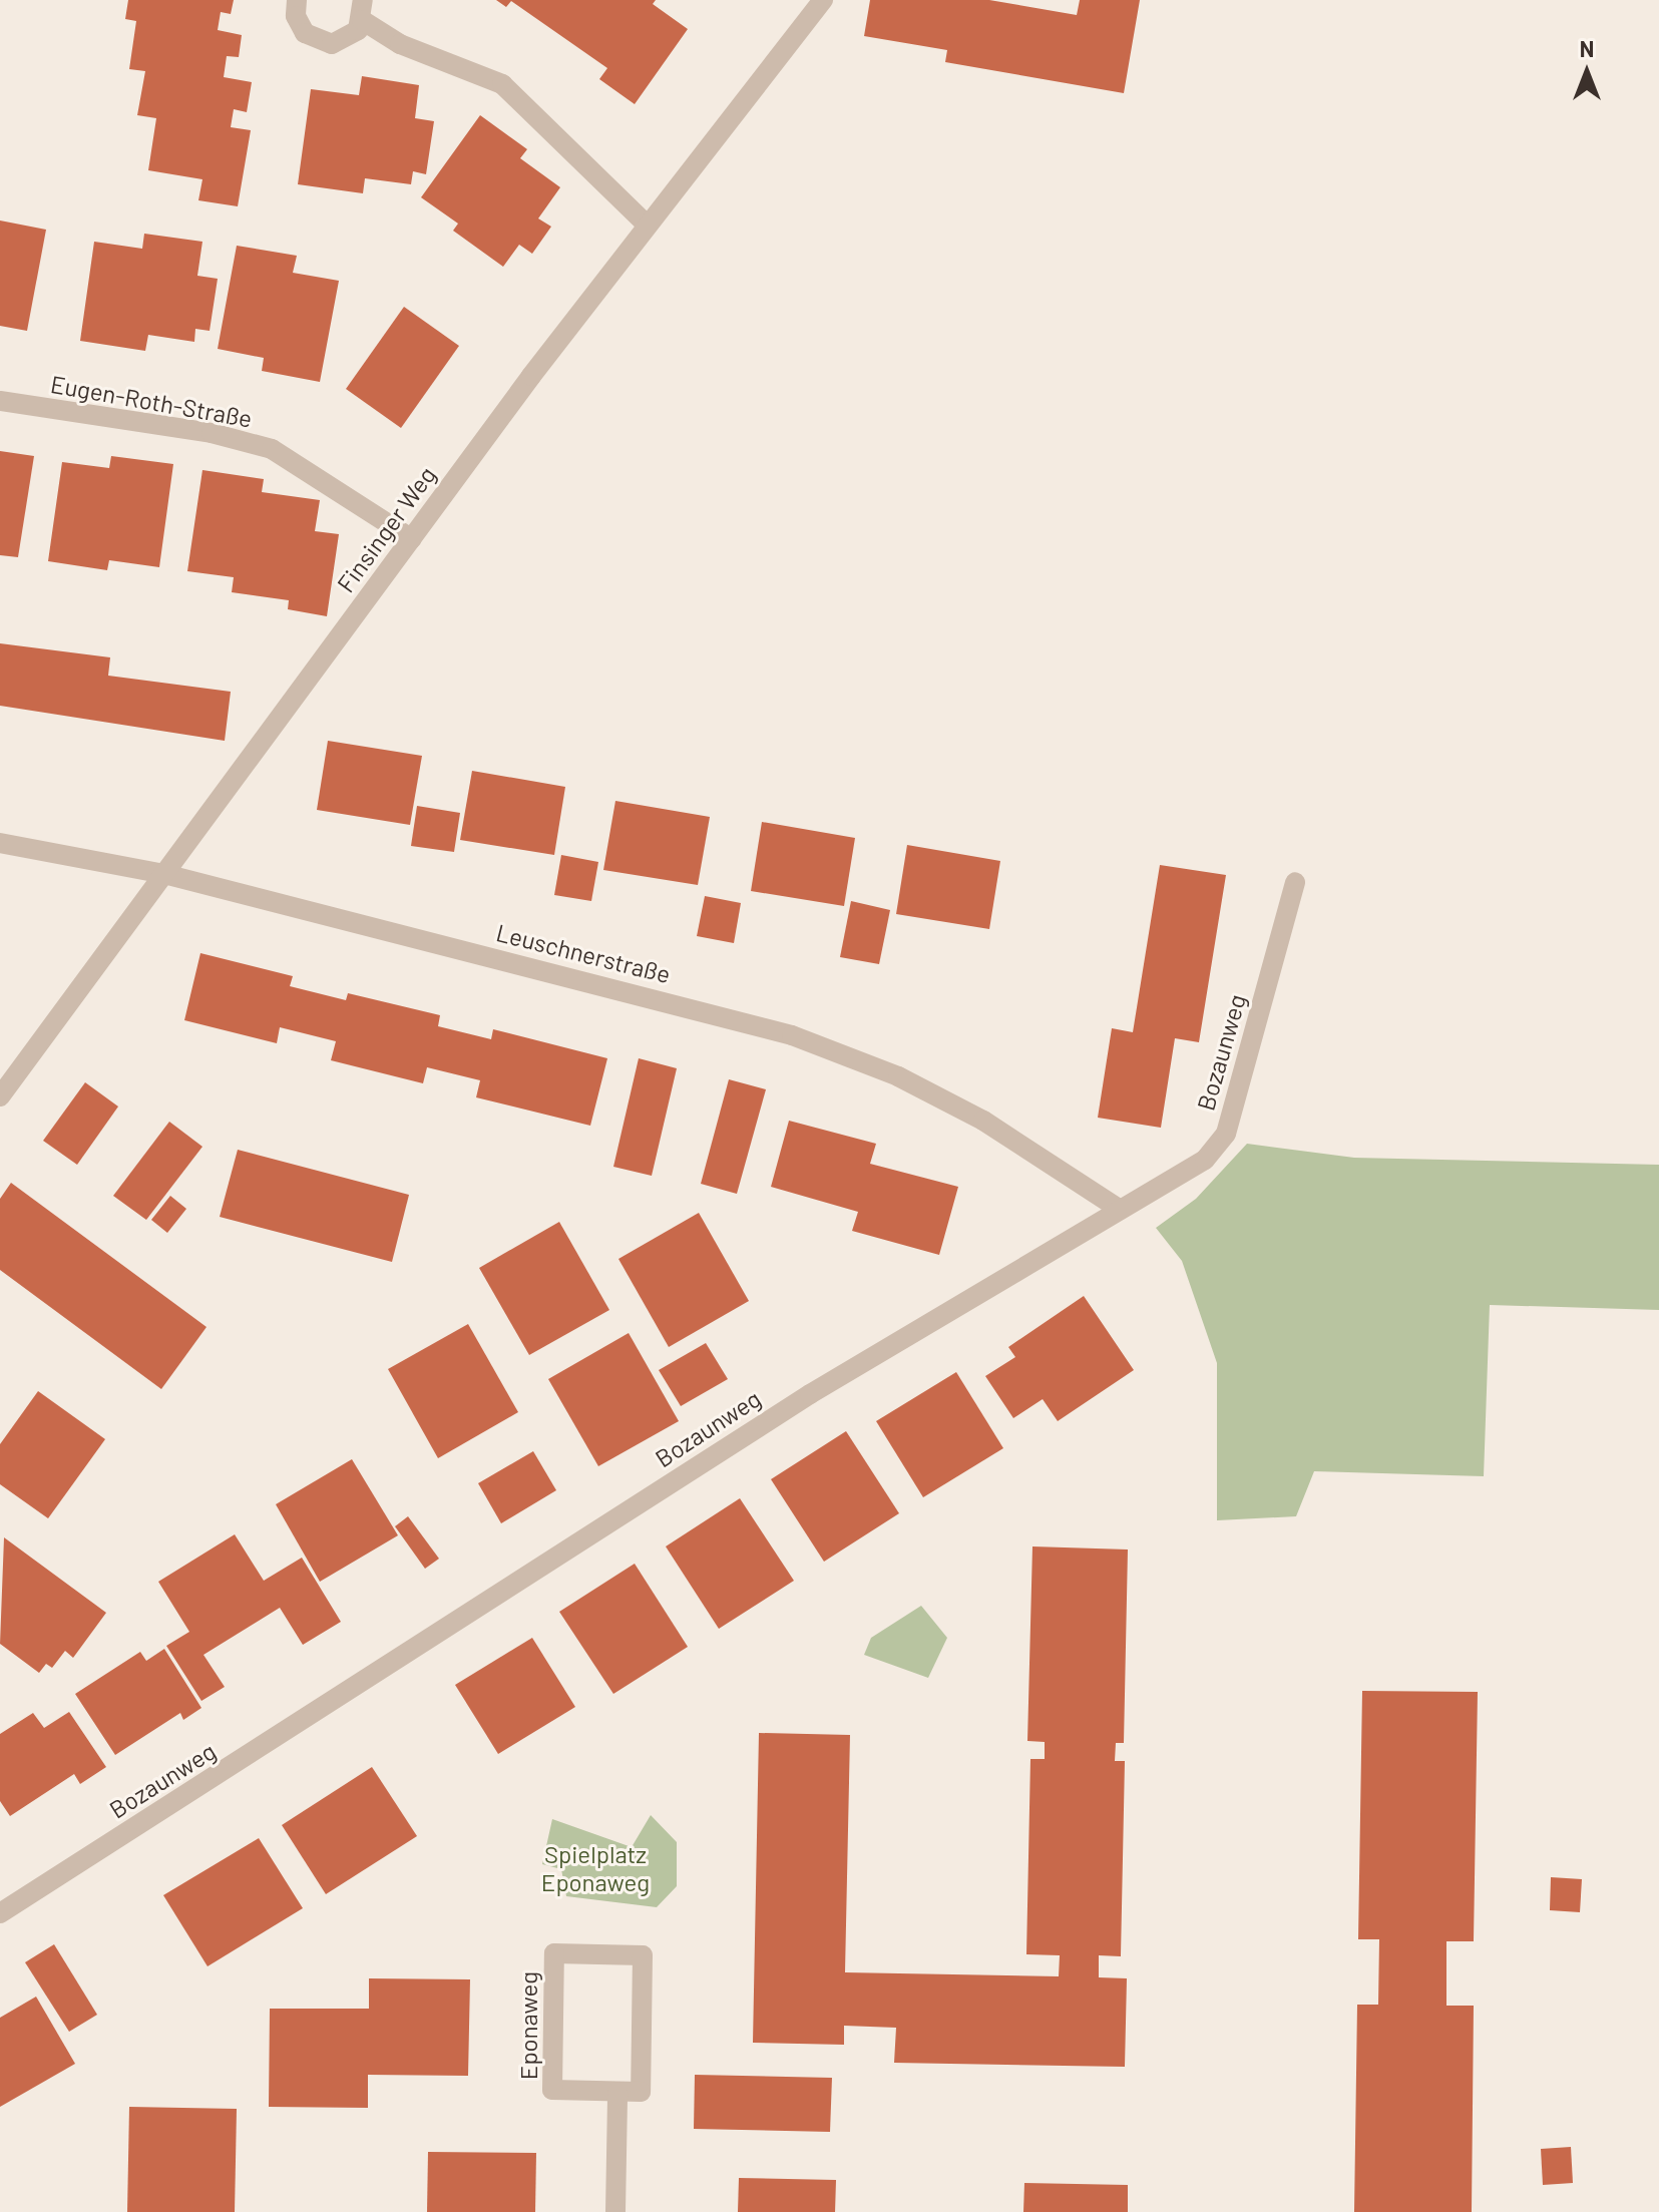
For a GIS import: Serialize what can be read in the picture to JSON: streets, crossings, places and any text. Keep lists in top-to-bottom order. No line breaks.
{"streets":{"street":["Eugen-Roth-Straße","Finsinger Weg","Leuschnerstraße","Bozaunweg","Eponaweg"]},"crossings":[["Eugen-Roth-Straße","Finsinger Weg"],["Finsinger Weg","Leuschnerstraße"],["Leuschnerstraße","Bozaunweg"]],"parks":["Spielplatz Eponaweg"],"north":"top"}
